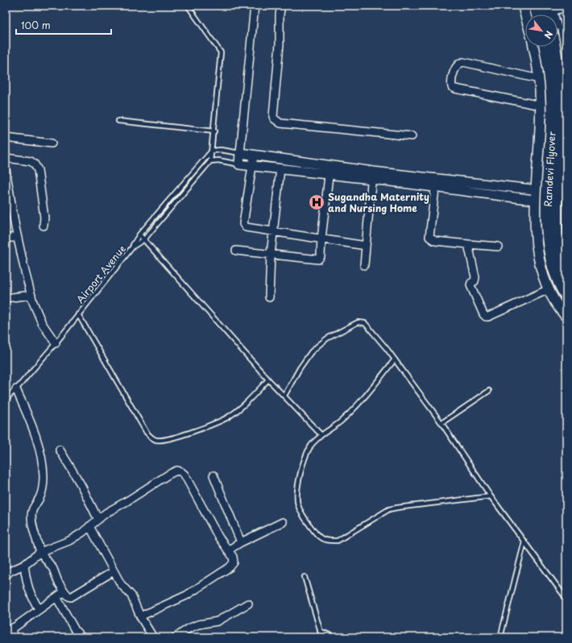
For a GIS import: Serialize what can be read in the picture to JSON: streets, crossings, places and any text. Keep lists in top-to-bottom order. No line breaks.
{"streets":{"highway":["Ramdevi Flyover"],"lane":["Airport Avenue"]},"places":{"hospital":["Sugandha Maternity and Nursing Home"]},"scale_bar":"100 m","north":"bottom right"}
